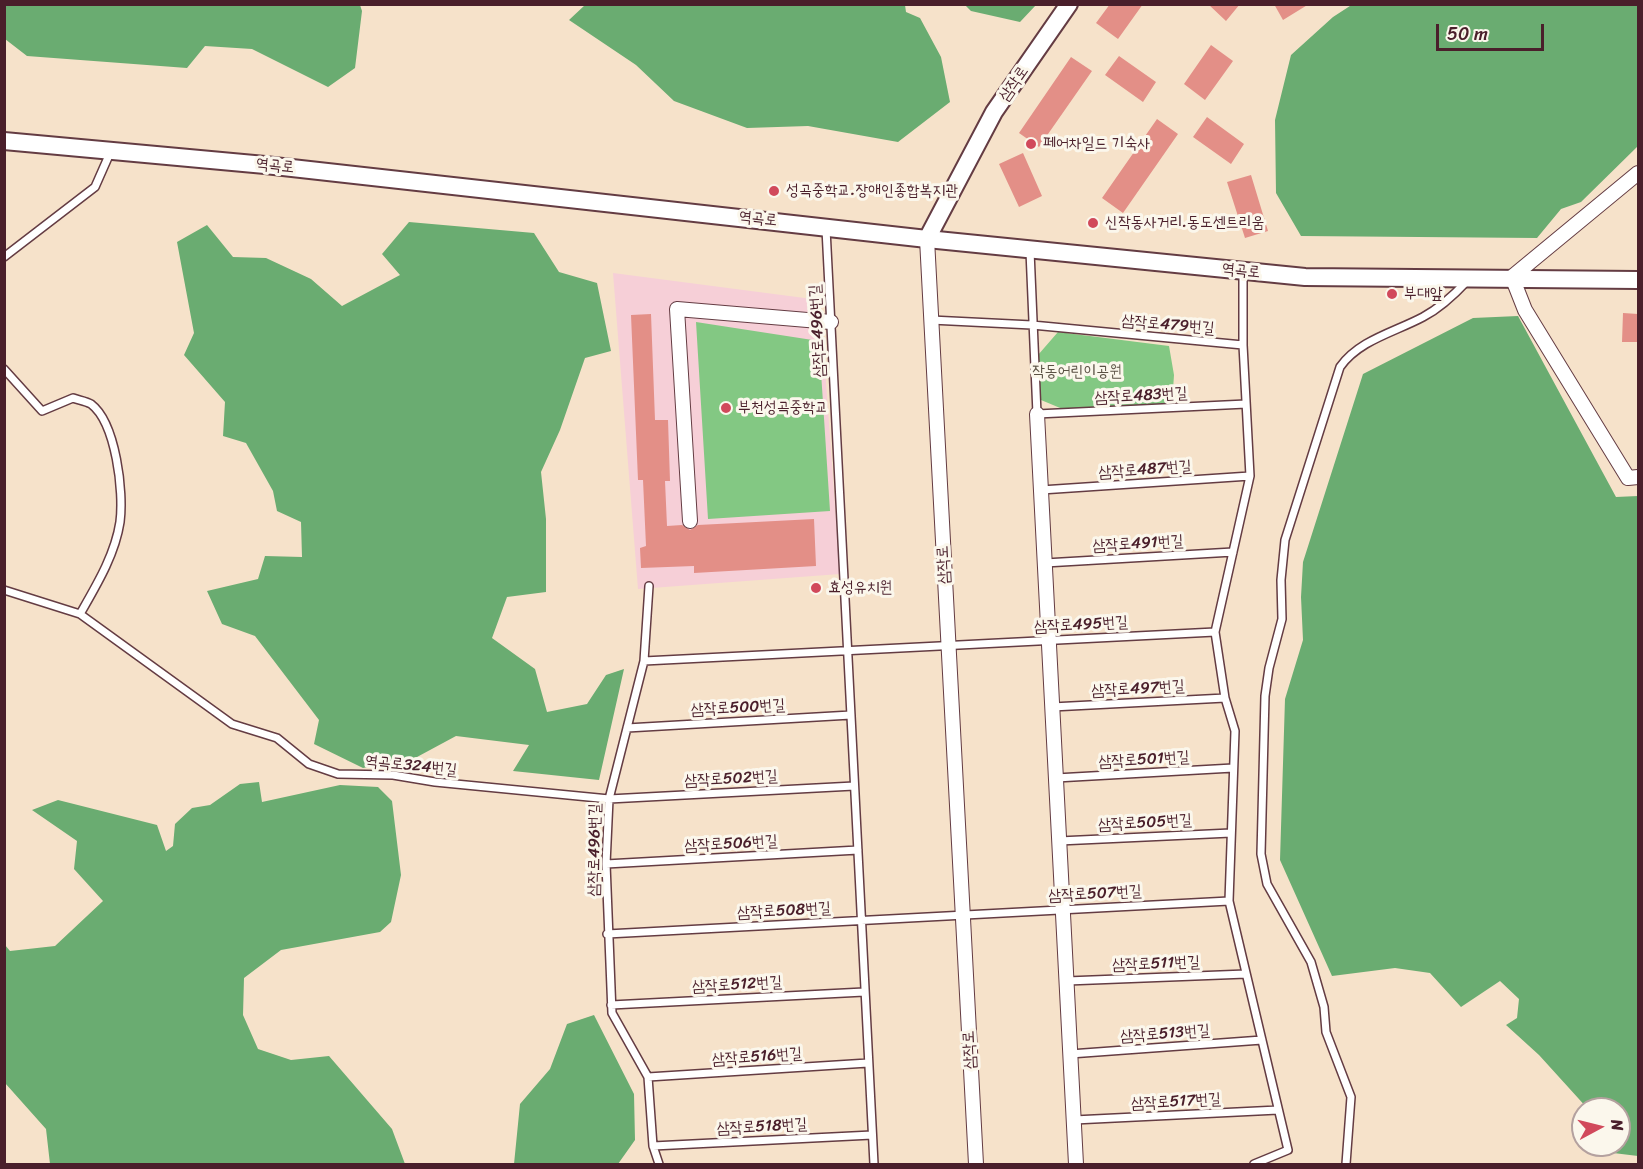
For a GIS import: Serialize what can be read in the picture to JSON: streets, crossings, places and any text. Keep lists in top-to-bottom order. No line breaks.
{"streets":{"street":["삼작로","역곡로"],"lane":["삼작로479번길","삼작로496번길","삼작로483번길","삼작로487번길","삼작로491번길","삼작로495번길","삼작로497번길","삼작로500번길","삼작로501번길","역곡로324번길","삼작로502번길","삼작로505번길","삼작로506번길","삼작로507번길","삼작로508번길","삼작로511번길","삼작로512번길","삼작로513번길","삼작로516번길","삼작로517번길","삼작로518번길"]},"crossings":[["삼작로","역곡로"],["삼작로","삼작로479번길"],["삼작로","삼작로495번길"],["삼작로","삼작로507번길"],["삼작로","삼작로508번길"],["역곡로","삼작로496번길"],["삼작로496번길","삼작로500번길"],["삼작로496번길","역곡로324번길"],["삼작로496번길","삼작로502번길"],["삼작로496번길","삼작로506번길"],["삼작로496번길","삼작로508번길"],["삼작로496번길","삼작로512번길"],["삼작로496번길","삼작로516번길"],["삼작로496번길","삼작로518번길"],["역곡로324번길","삼작로502번길"],["삼작로507번길","삼작로508번길"]],"parks":["작동어린이공원"],"places":["페어차일드 기숙사","성곡중학교.장애인종합복지관","신작동사거리.동도센트리움","부대앞","부천성곡중학교","효성유치원"],"scale_bar":"50 m","north":"right"}
